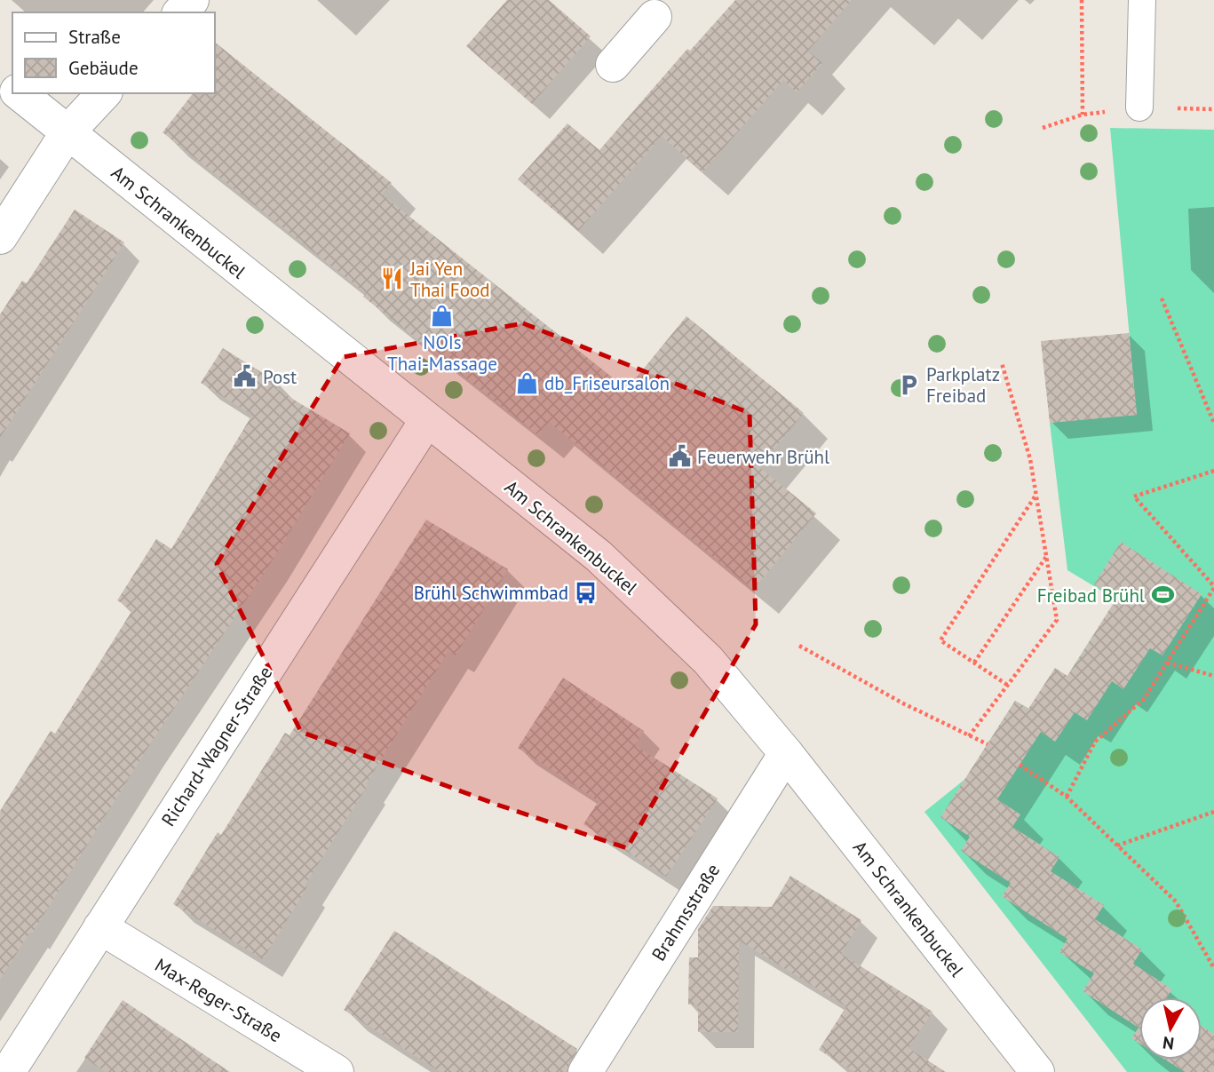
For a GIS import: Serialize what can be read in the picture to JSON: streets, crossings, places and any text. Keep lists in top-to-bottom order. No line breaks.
{"streets":{"street":["Am Schrankenbuckel","Richard-Wagner-Straße","Brahmsstraße","Max-Reger-Straße"]},"crossings":[["Am Schrankenbuckel","Richard-Wagner-Straße"],["Am Schrankenbuckel","Brahmsstraße"],["Richard-Wagner-Straße","Max-Reger-Straße"]],"places":{"restaurant":["Jai Yen Thai Food"],"shop":["NOIs Thai-Massage","db_Friseursalon"],"public building":["Post","Feuerwehr Brühl"],"parking":["Parkplatz Freibad"],"bus stop":["Brühl Schwimmbad"],"sports":["Freibad Brühl"]},"legend":["Straße","Gebäude"],"north":"bottom"}
